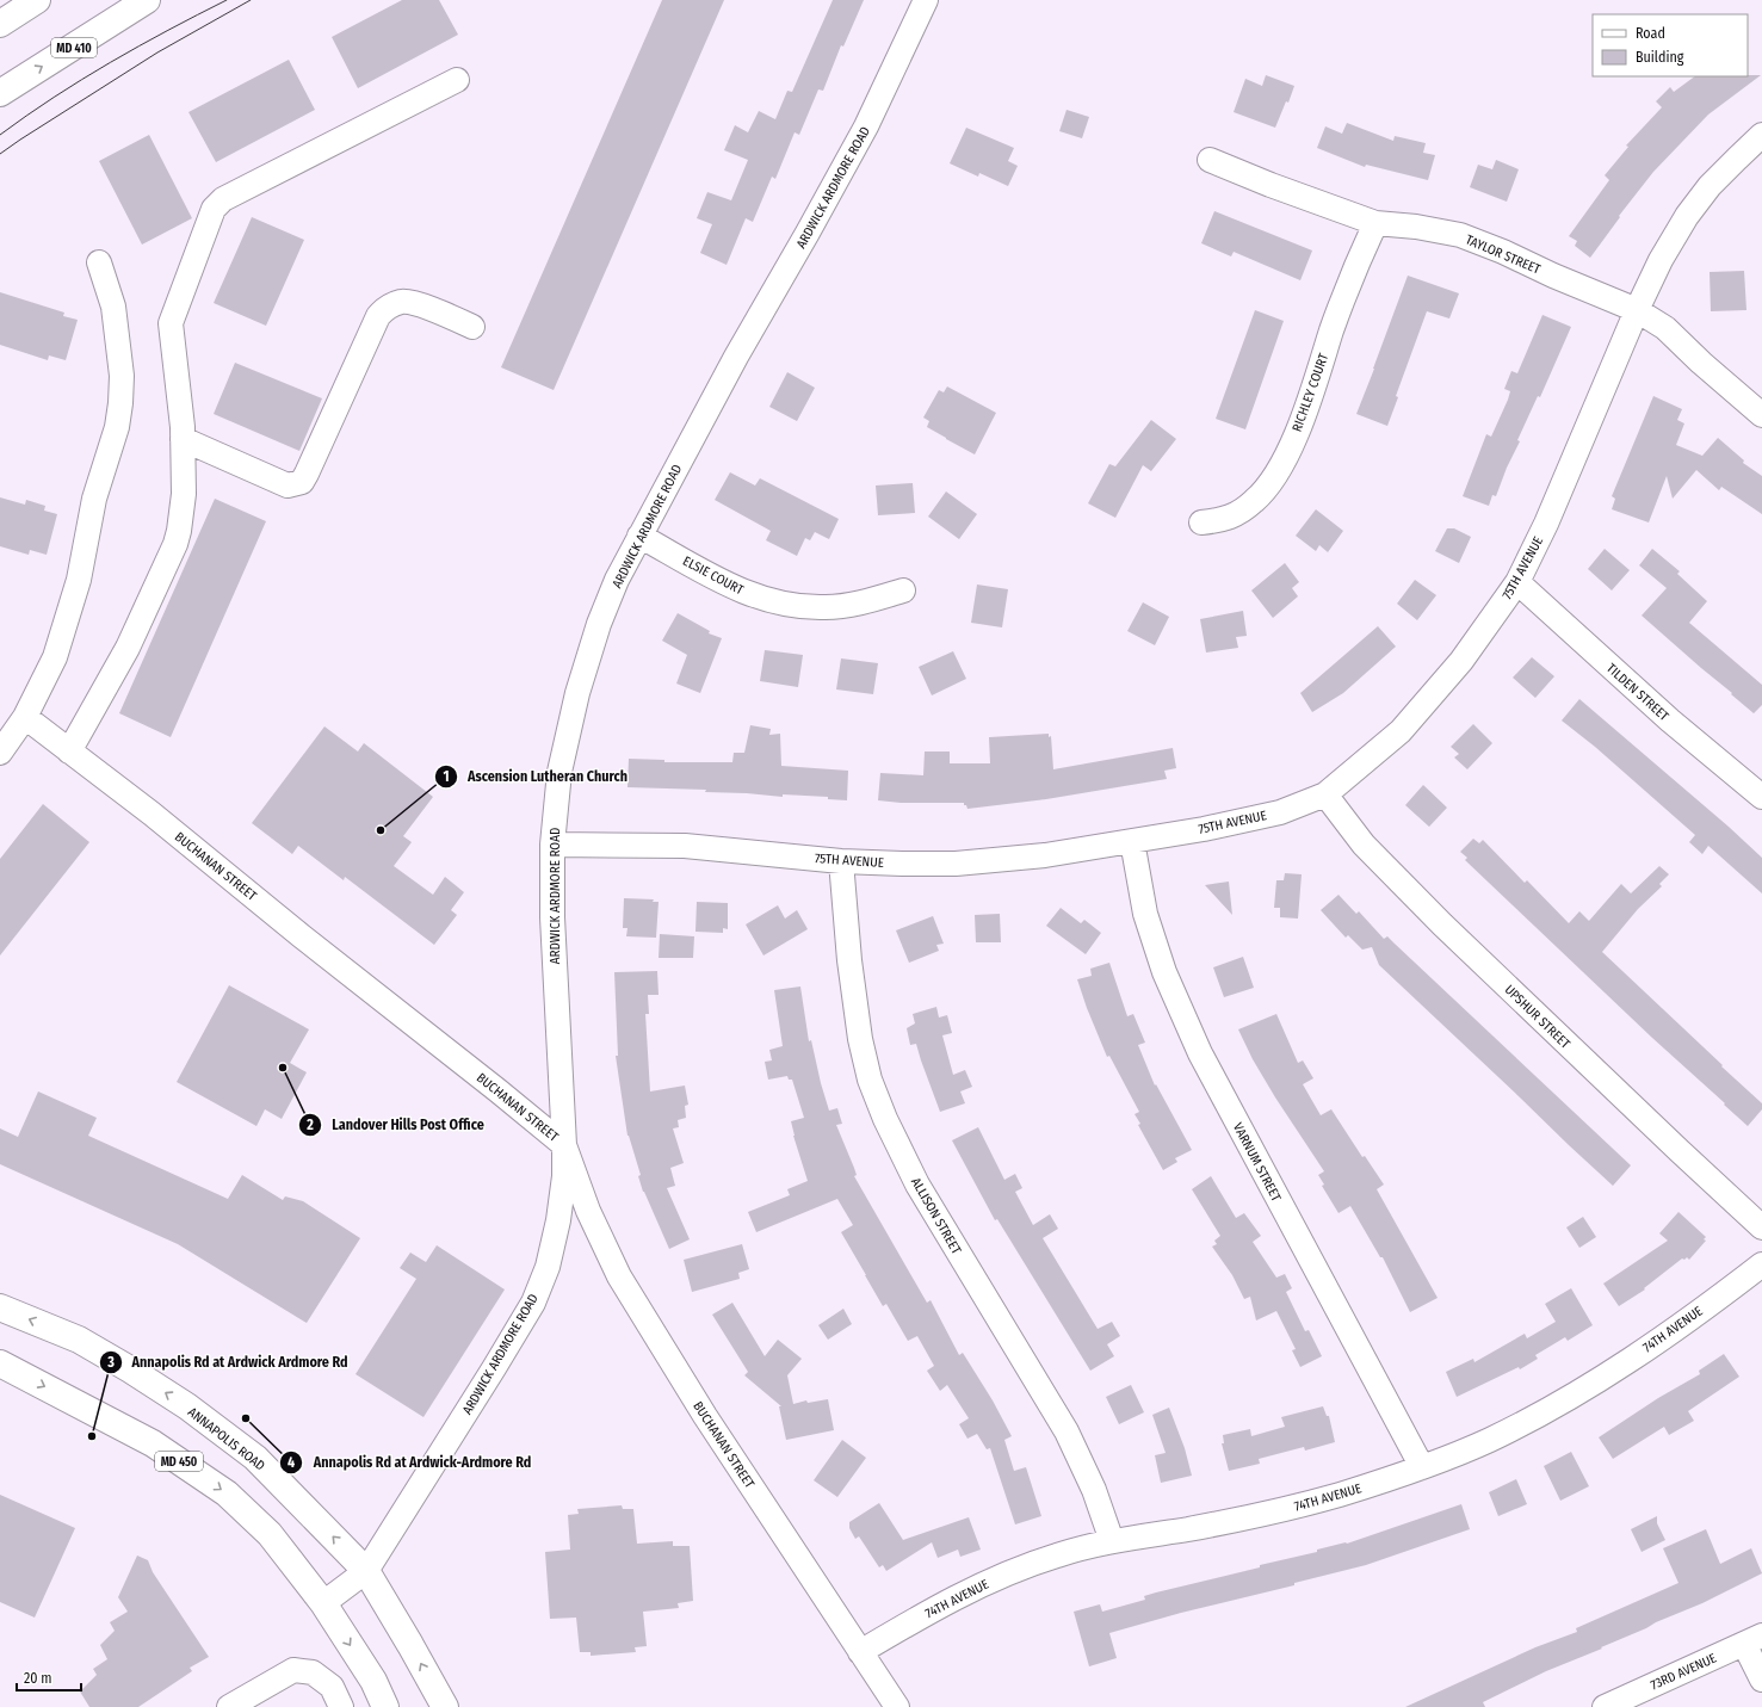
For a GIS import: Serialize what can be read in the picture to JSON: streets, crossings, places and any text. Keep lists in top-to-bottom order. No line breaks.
{"streets":{"main road":["MD 410","ANNAPOLIS ROAD","MD 450"],"street":["ARDWICK ARDMORE ROAD","TAYLOR STREET","RICHLEY COURT","75TH AVENUE","ELSIE COURT","TILDEN STREET","BUCHANAN STREET","UPSHUR STREET","VARNUM STREET","ALLISON STREET","74TH AVENUE","73RD AVENUE"]},"crossings":[["ARDWICK ARDMORE ROAD","75TH AVENUE"],["ARDWICK ARDMORE ROAD","ELSIE COURT"],["ARDWICK ARDMORE ROAD","BUCHANAN STREET"],["ARDWICK ARDMORE ROAD","ANNAPOLIS ROAD"],["ARDWICK ARDMORE ROAD","MD 450"],["TAYLOR STREET","RICHLEY COURT"],["TAYLOR STREET","75TH AVENUE"],["75TH AVENUE","TILDEN STREET"],["75TH AVENUE","UPSHUR STREET"],["75TH AVENUE","VARNUM STREET"],["75TH AVENUE","ALLISON STREET"],["BUCHANAN STREET","74TH AVENUE"],["VARNUM STREET","74TH AVENUE"],["ALLISON STREET","74TH AVENUE"]],"places":["Ascension Lutheran Church","Landover Hills Post Office","Annapolis Rd at Ardwick-Ardmore Rd","Annapolis Rd at Ardwick Ardmore Rd"],"legend":["Road","Building"],"scale_bar":"20 m"}
